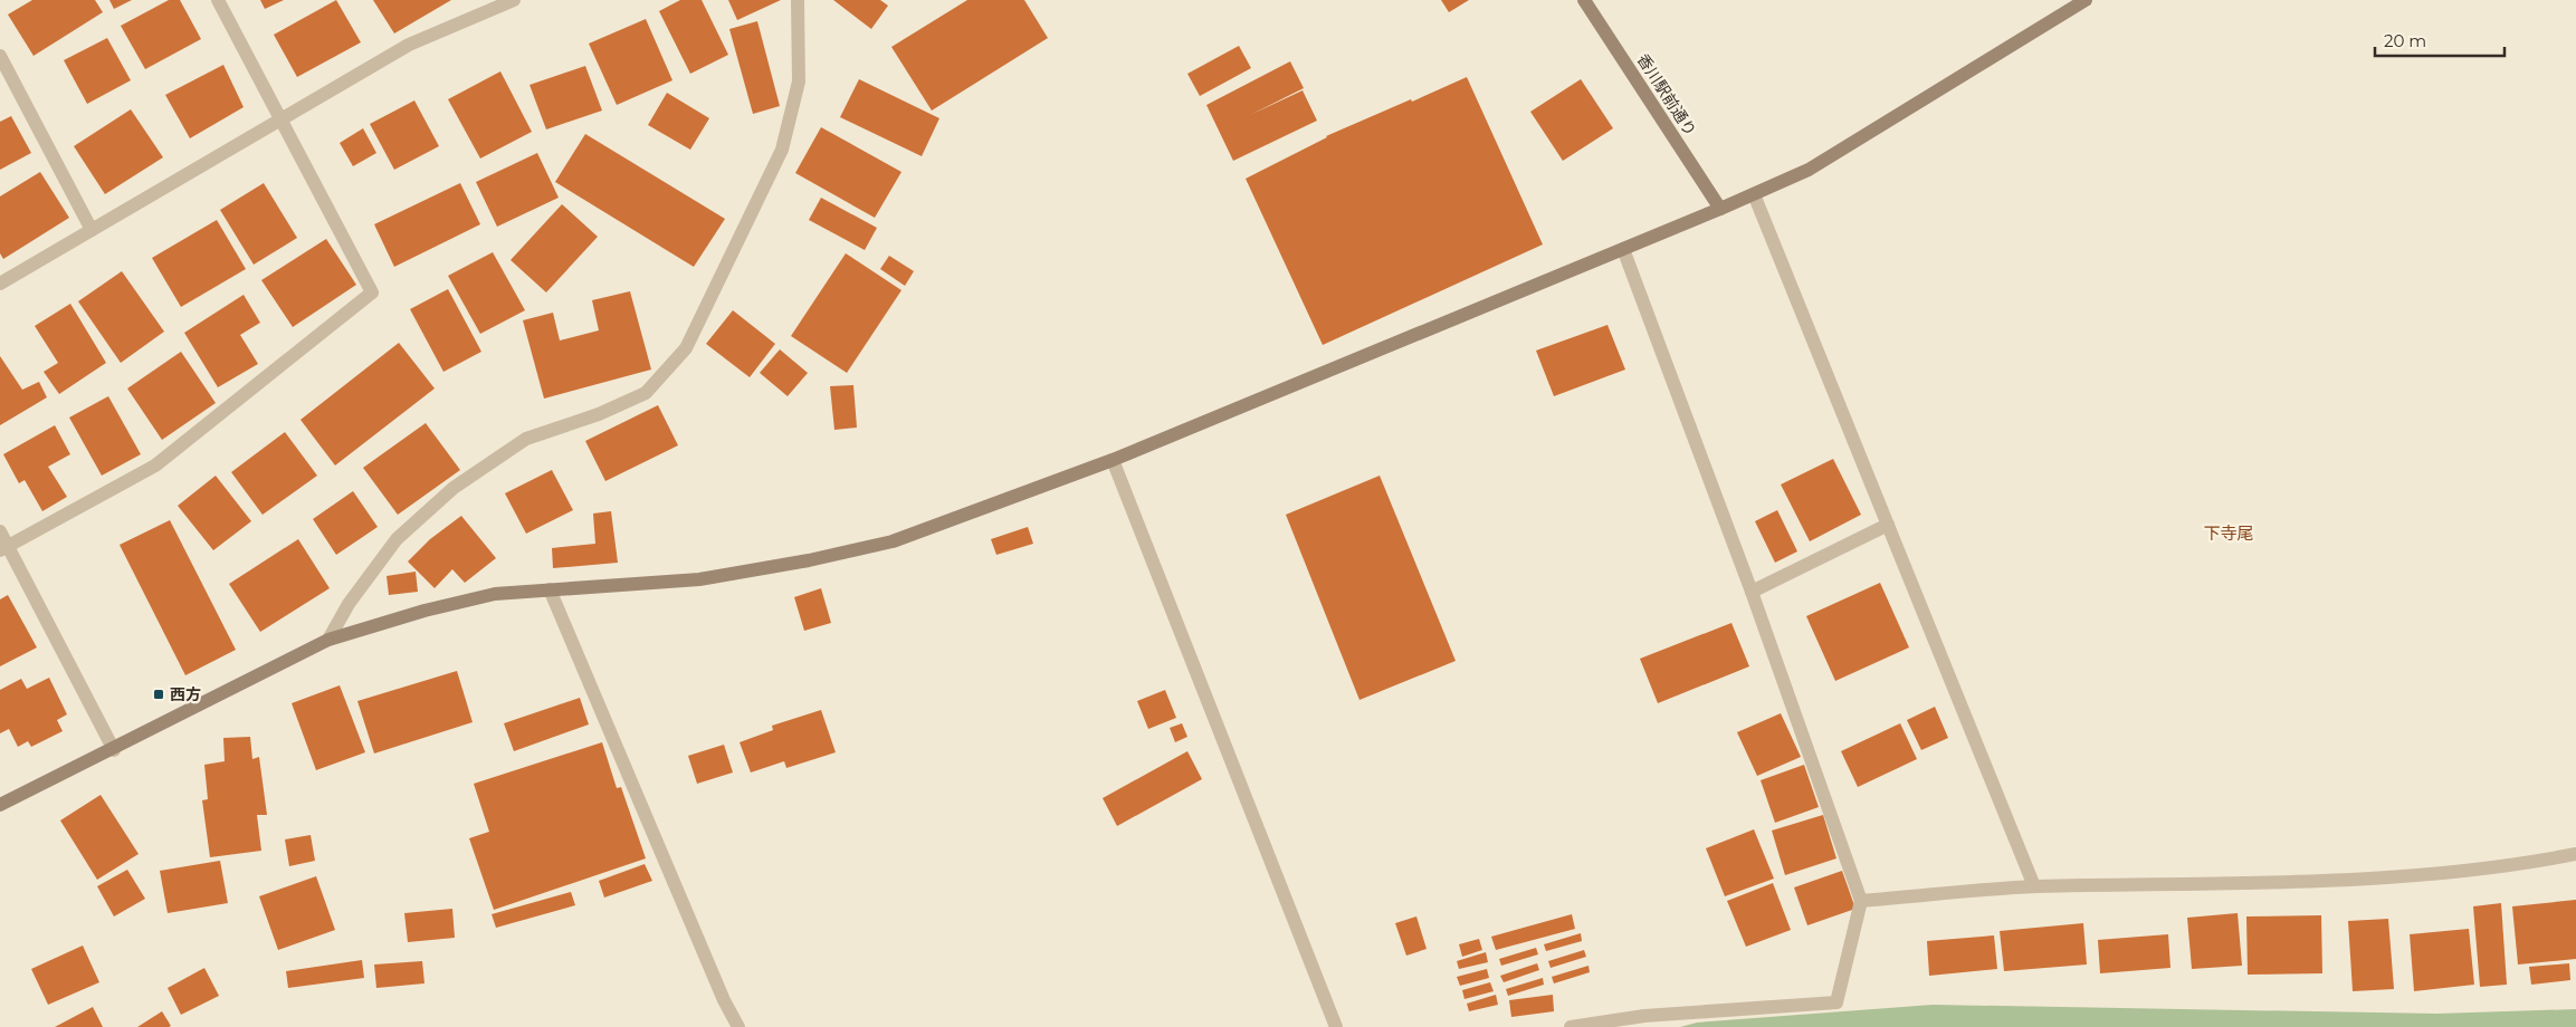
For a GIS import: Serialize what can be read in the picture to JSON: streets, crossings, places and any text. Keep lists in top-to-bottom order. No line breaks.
{"streets":{"street":["香川駅前通り"]},"districts":["下寺尾"],"places":{"transit":["西方"]},"scale_bar":"20 m"}
